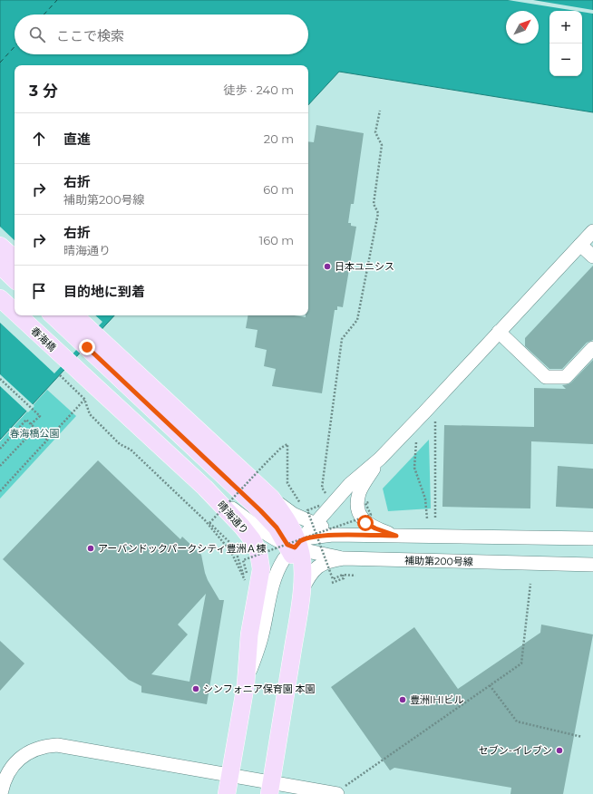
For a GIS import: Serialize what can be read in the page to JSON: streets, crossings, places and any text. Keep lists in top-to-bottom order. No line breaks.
{"streets":{"main road":["春海橋","晴海通り"],"street":["補助第200号線"]},"crossings":[["春海橋","晴海通り"]],"parks":["春海橋公園"],"places":["日本ユニシス","アーバンドックパークシティ豊洲Ａ棟","シンフォニア保育園 本園","豊洲IHIビル","セブン-イレブン"],"north":"top right","page":{"map_buttons":["+","−"],"search":"ここで検索","heading":["3 分","徒歩 · 240 m"],"list":[["直進","20 m"],["右折","補助第200号線","60 m"],["右折","晴海通り","160 m"],"目的地に到着"]}}
